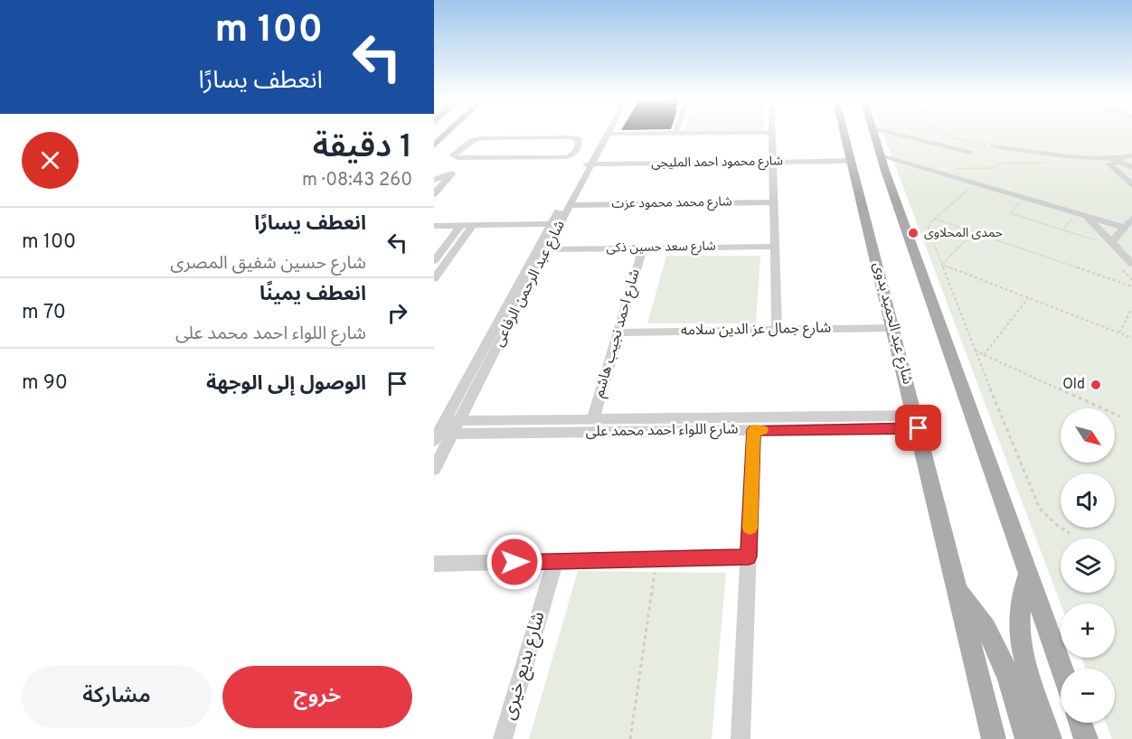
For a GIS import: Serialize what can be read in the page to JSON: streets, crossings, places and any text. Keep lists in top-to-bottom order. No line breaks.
{"streets":{"main road":["شارع عبد الحميد بدوى"],"street":["شارع محمود احمد المليجى","شارع محمد محمود عزت","شارع سعد حسين ذكى","شارع عبد الرحمن الرفاعى","شارع جمال عز الدين سلامه","شارع احمد نجيب هاشم","شارع اللواء احمد محمد على","شارع بديع خيرى"]},"crossings":[["شارع محمود احمد المليجى","شارع عبد الرحمن الرفاعى"],["شارع محمود احمد المليجى","شارع عبد الحميد بدوى"],["شارع محمد محمود عزت","شارع عبد الرحمن الرفاعى"],["شارع سعد حسين ذكى","شارع عبد الرحمن الرفاعى"],["شارع سعد حسين ذكى","شارع احمد نجيب هاشم"],["شارع عبد الرحمن الرفاعى","شارع اللواء احمد محمد على"],["شارع عبد الحميد بدوى","شارع جمال عز الدين سلامه"],["شارع عبد الحميد بدوى","شارع اللواء احمد محمد على"],["شارع جمال عز الدين سلامه","شارع احمد نجيب هاشم"],["شارع احمد نجيب هاشم","شارع اللواء احمد محمد على"]],"places":["حمدى المحلاوى","Old"],"north":"bottom right","page":{"turn":["100 m","انعطف يسارًا"],"heading":["1 دقيقة","260 m · 08:43"],"list":[{"name":"انعطف يسارًا","note":"شارع حسين شفيق المصرى","value":"100 m"},{"name":"انعطف يمينًا","note":"شارع اللواء احمد محمد على","value":"70 m"},{"name":"الوصول إلى الوجهة","value":"90 m"}],"map_buttons":["+","−"],"buttons":["خروج","مشاركة"]}}
